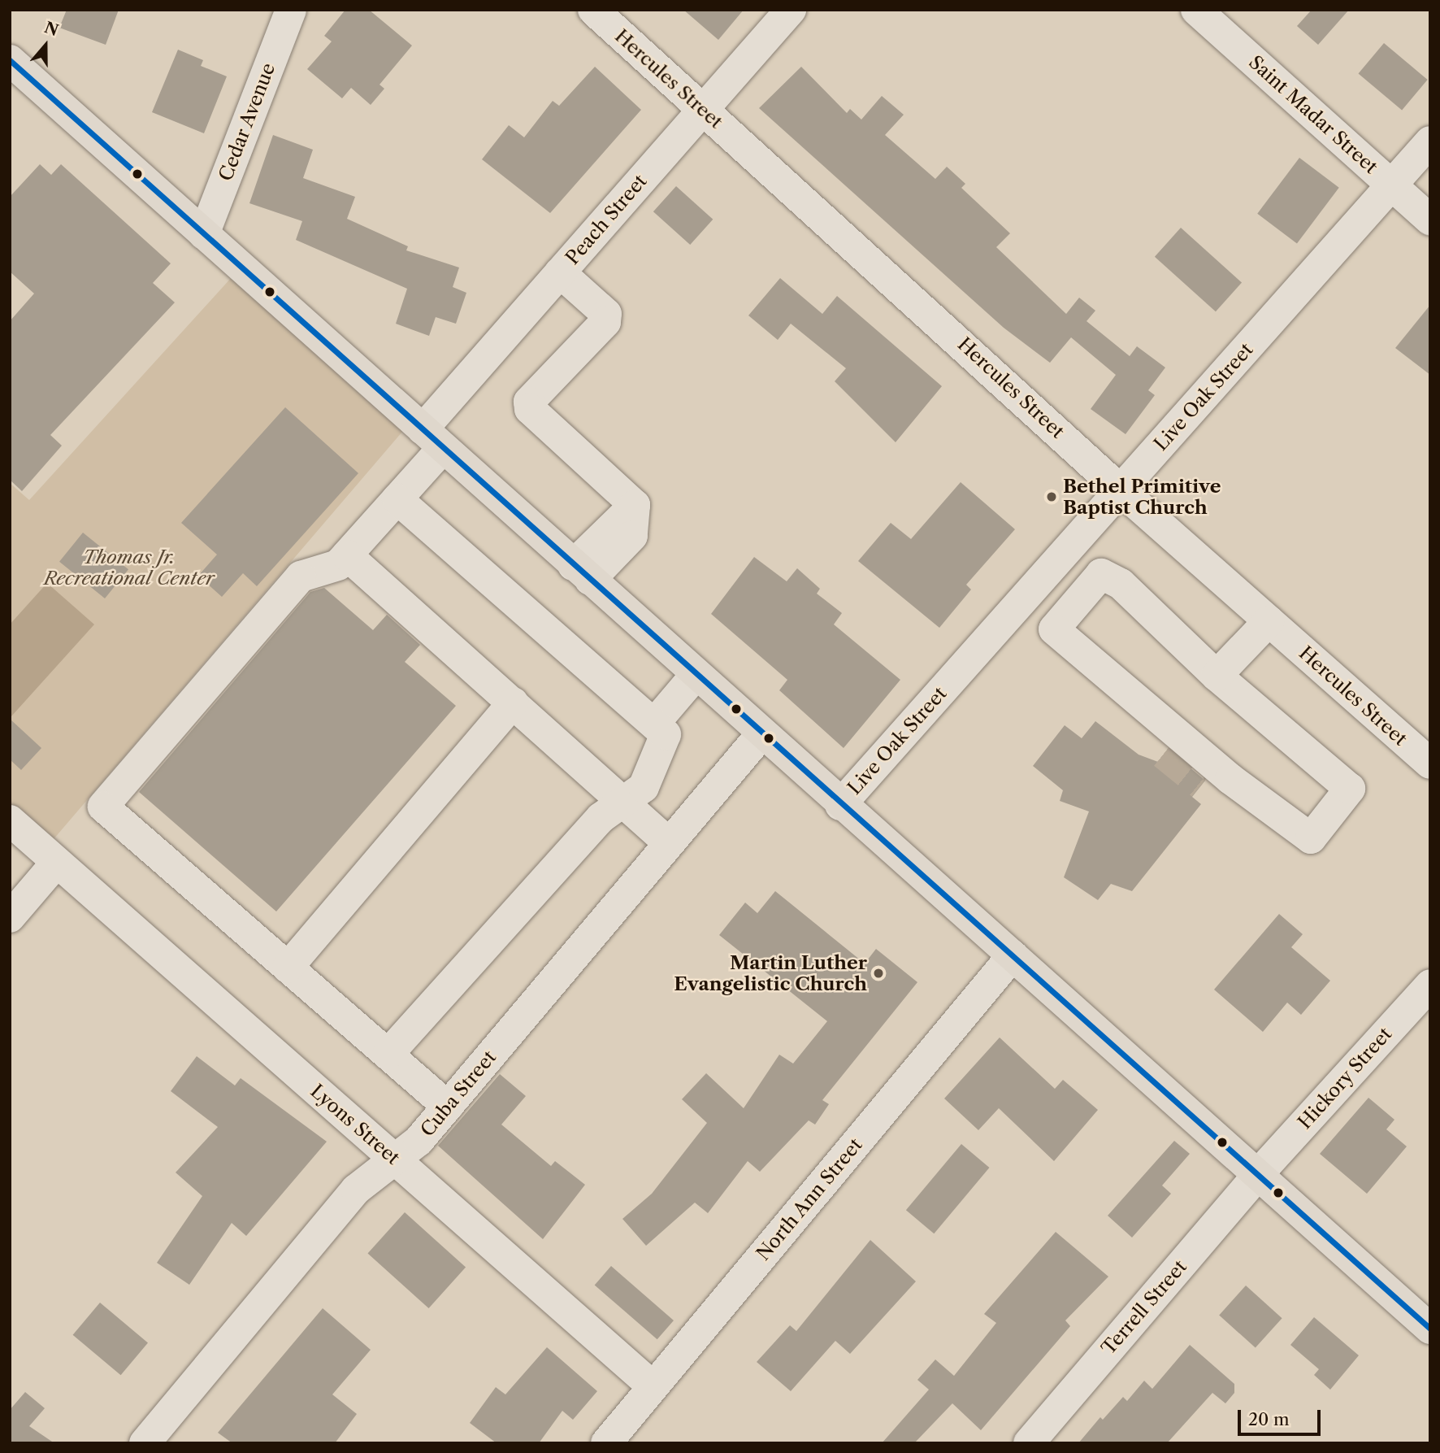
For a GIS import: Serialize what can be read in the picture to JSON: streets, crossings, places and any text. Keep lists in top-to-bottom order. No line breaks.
{"streets":{"street":["Hercules Street","Saint Madar Street","Cedar Avenue","Peach Street","Live Oak Street","Hickory Street","Cuba Street","Lyons Street","North Ann Street","Terrell Street"]},"crossings":[["Hercules Street","Peach Street"],["Hercules Street","Live Oak Street"],["Saint Madar Street","Live Oak Street"],["Hickory Street","Terrell Street"],["Cuba Street","Lyons Street"],["Lyons Street","North Ann Street"]],"parks":["Thomas Jr. Recreational Center"],"places":["Bethel Primitive Baptist Church","Martin Luther Evangelistic Church"],"scale_bar":"20 m","north":"top"}
